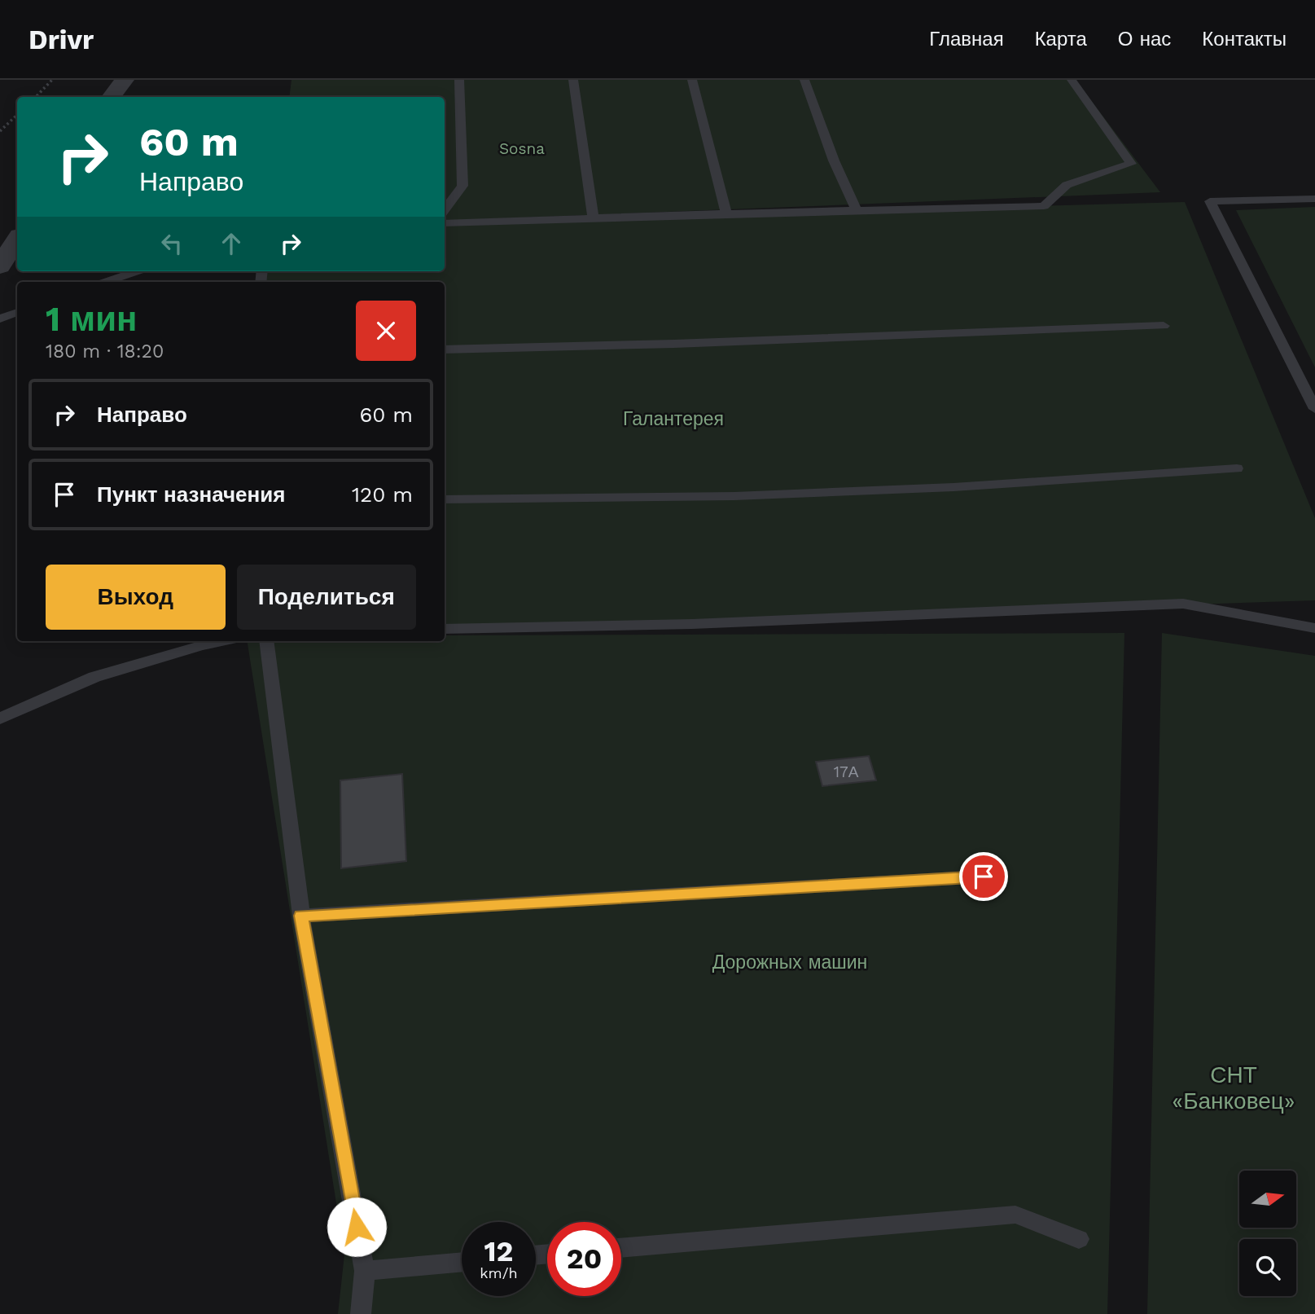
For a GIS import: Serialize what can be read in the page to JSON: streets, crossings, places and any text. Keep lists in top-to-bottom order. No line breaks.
{"parks":["Sosna","Галантерея","Дорожных машин","СНТ «Банковец»"],"house_numbers":["17А"],"north":"right","page":{"header":"Drivr","nav":["Главная","Карта","О нас","Контакты"],"turn":["60 m","Направо"],"heading":["1 мин","180 m · 18:20"],"list":[{"name":"Направо","value":"60 m"},{"name":"Пункт назначения","value":"120 m"}],"buttons":["Выход","Поделиться"],"speed":"12 km/h","limit":"20"}}
